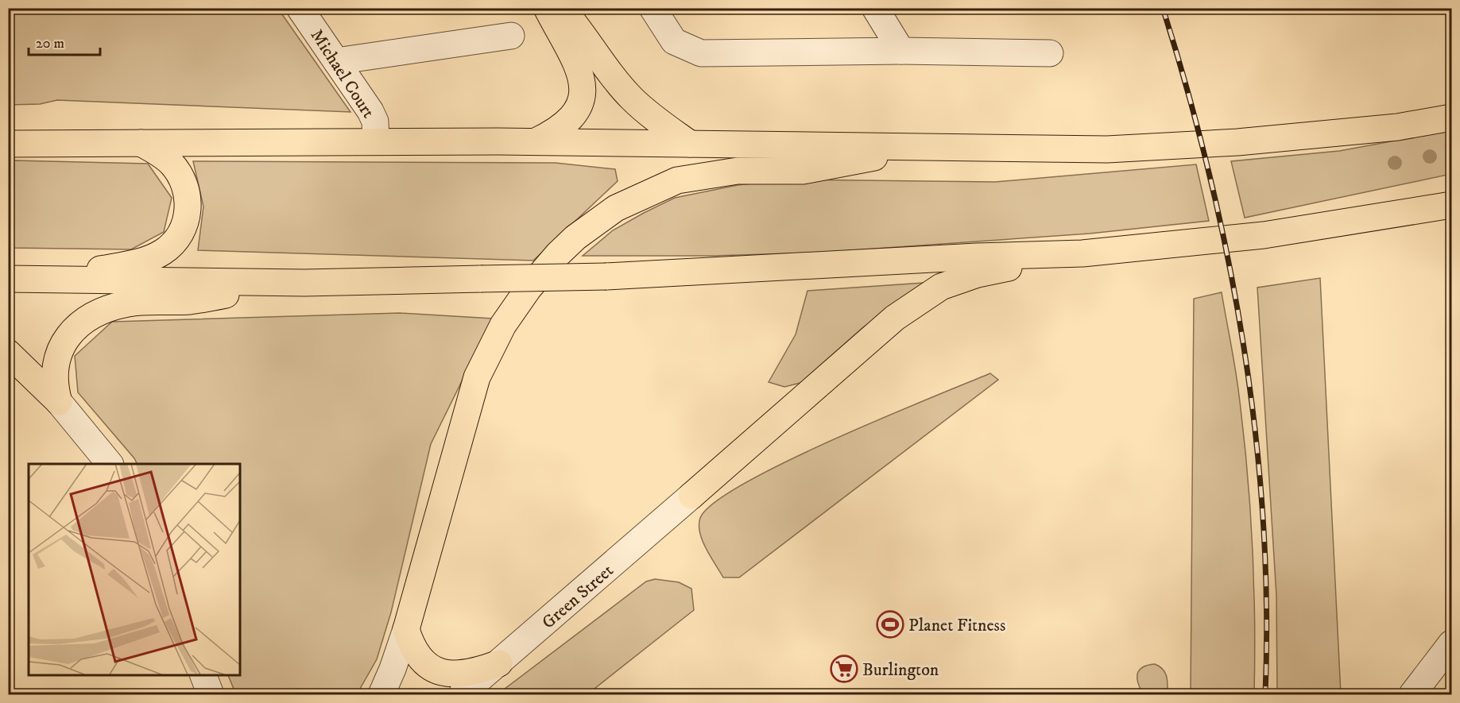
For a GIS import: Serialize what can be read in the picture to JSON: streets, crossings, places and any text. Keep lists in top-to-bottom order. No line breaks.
{"streets":{"street":["Michael Court","Green Street"]},"places":{"sports":["Planet Fitness"],"supermarket":["Burlington"]},"scale_bar":"20 m"}
